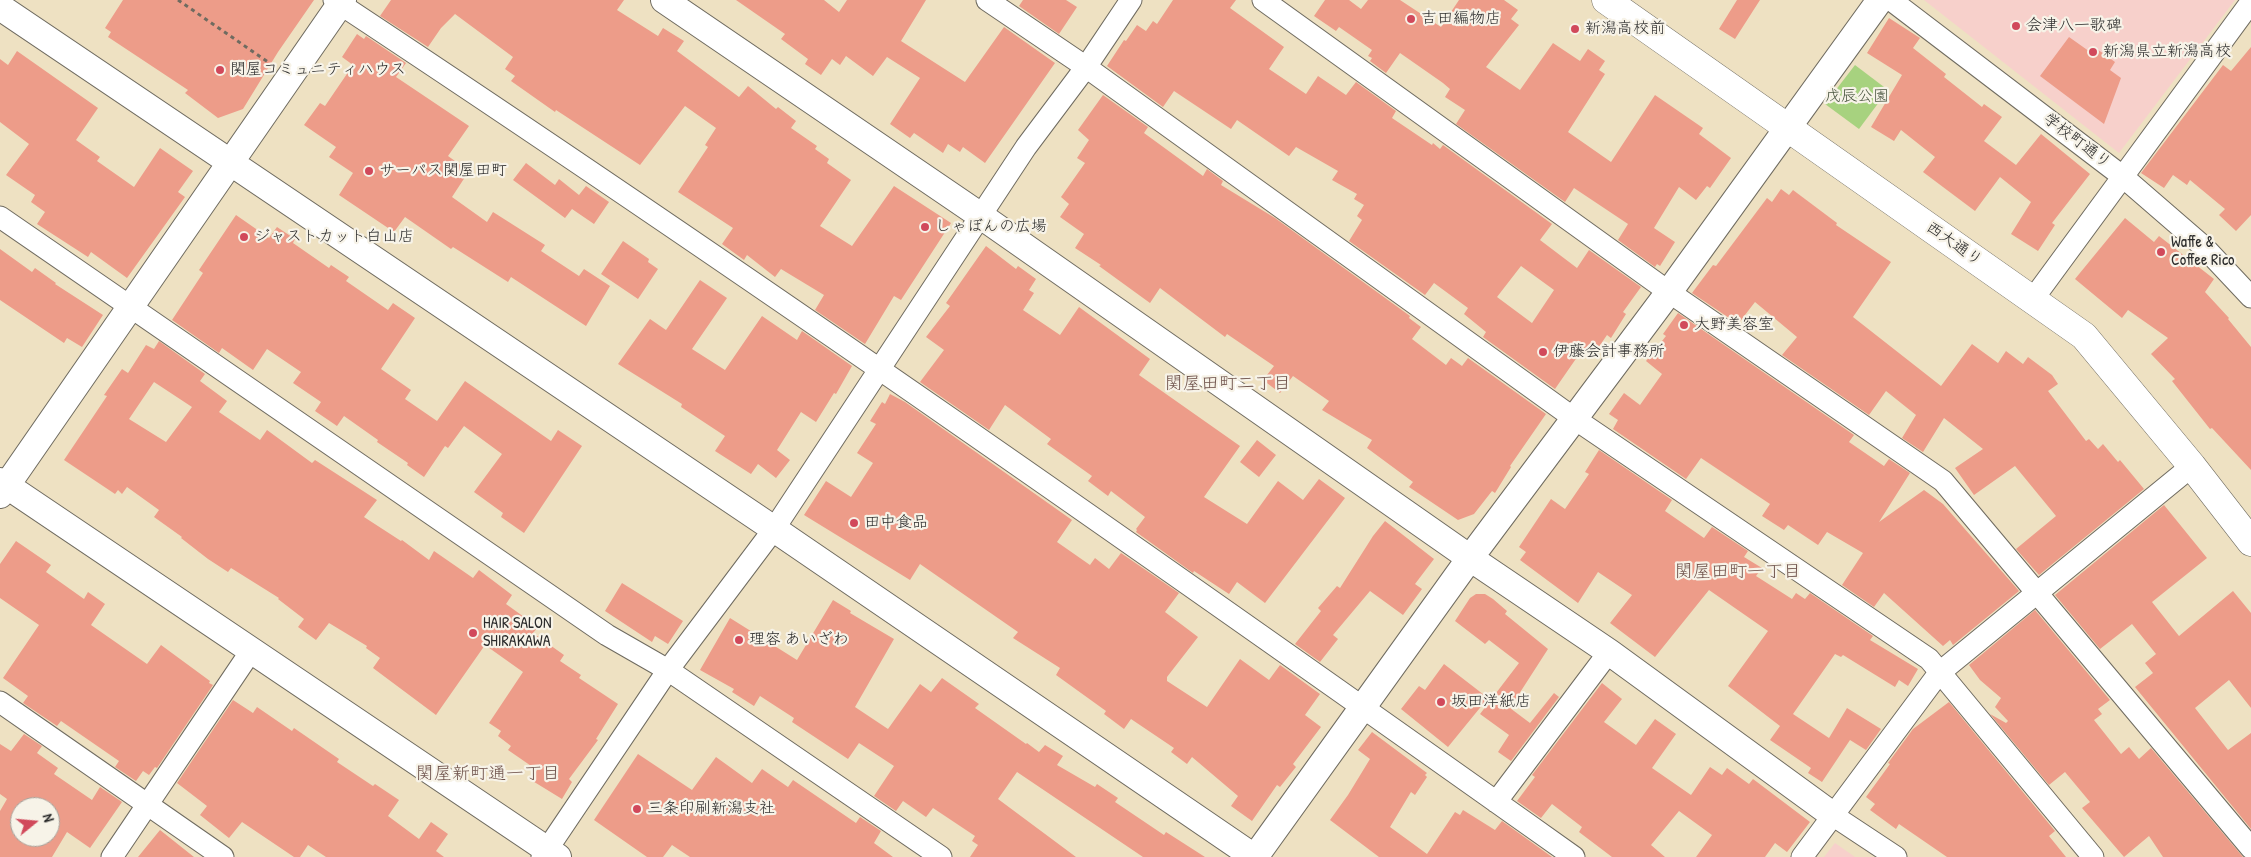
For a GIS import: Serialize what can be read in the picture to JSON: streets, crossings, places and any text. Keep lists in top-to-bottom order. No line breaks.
{"streets":{"highway":["西大通り"],"street":["学校町通り"]},"districts":["関屋田町二丁目","関屋田町一丁目","関屋新町通一丁目"],"parks":["戊辰公園"],"places":["吉田編物店","会津八一歌碑","新潟高校前","新潟県立新潟高校","関屋コミュニティハウス","サーパス関屋田町","しゃぼんの広場","ジャストカット白山店","Waffe & Coffee Rico","大野美容室","伊藤会計事務所","田中食品","HAIR SALON SHIRAKAWA","理容 あいざわ","坂田洋紙店","三条印刷新潟支社"],"north":"right"}
